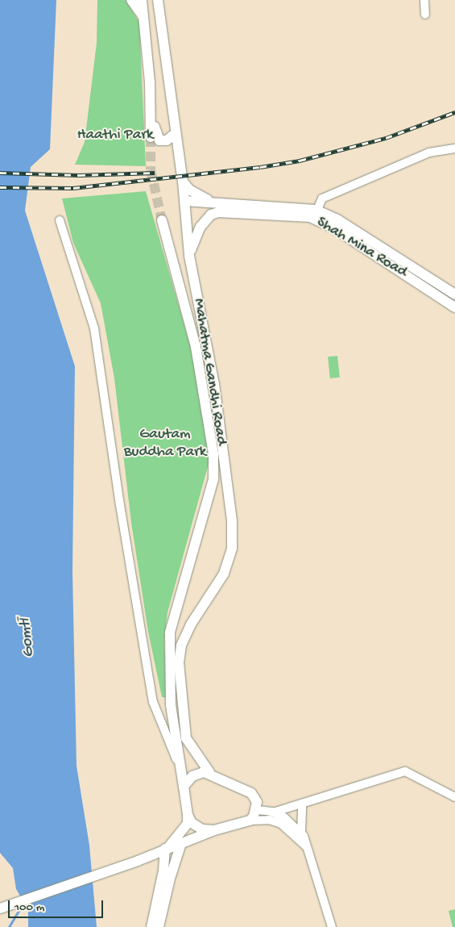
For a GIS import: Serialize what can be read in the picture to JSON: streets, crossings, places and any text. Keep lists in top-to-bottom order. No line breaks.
{"streets":{"main road":["Shah Mina Road","Mahatma Gandhi Road"]},"crossings":[["Shah Mina Road","Mahatma Gandhi Road"]],"water":["Gomtī"],"parks":["Haathi Park","Gautam Buddha Park"],"scale_bar":"100 m"}
